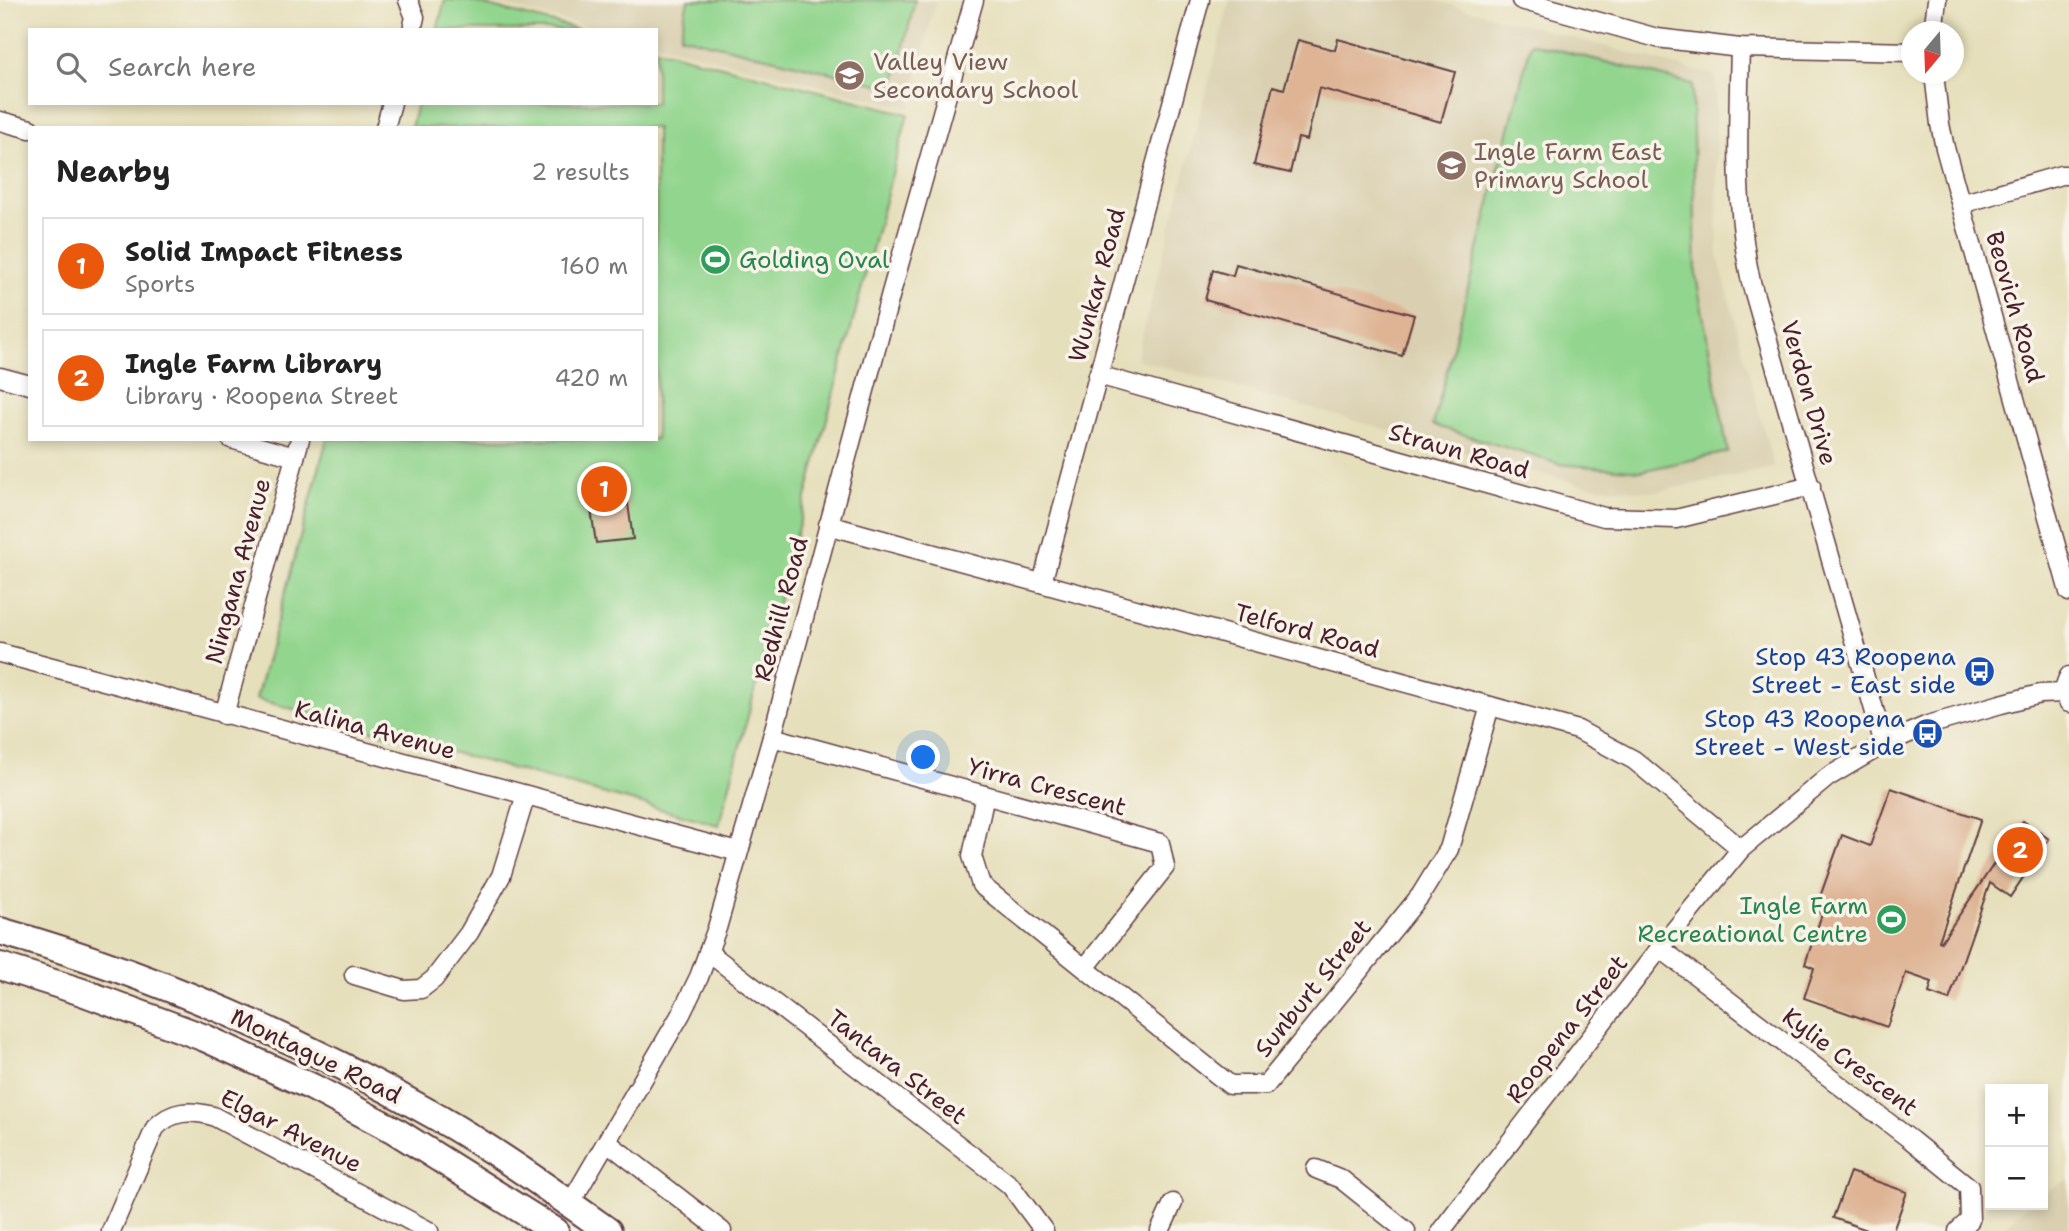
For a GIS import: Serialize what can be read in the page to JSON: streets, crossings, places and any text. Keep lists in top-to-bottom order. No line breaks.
{"streets":{"main road":["Montague Road"],"street":["Wunkar Road","Beovich Road","Verdon Drive","Straun Road","Ningana Avenue","Redhill Road","Telford Road","Kalina Avenue","Yirra Crescent","Sunburt Street","Roopena Street","Kylie Crescent","Tantara Street","Elgar Avenue"]},"crossings":[["Wunkar Road","Straun Road"],["Wunkar Road","Telford Road"],["Verdon Drive","Straun Road"],["Verdon Drive","Roopena Street"],["Ningana Avenue","Kalina Avenue"],["Redhill Road","Telford Road"],["Redhill Road","Kalina Avenue"],["Redhill Road","Yirra Crescent"],["Redhill Road","Montague Road"],["Redhill Road","Tantara Street"],["Telford Road","Sunburt Street"],["Telford Road","Roopena Street"],["Yirra Crescent","Sunburt Street"],["Roopena Street","Kylie Crescent"]],"places":{"school or university":["Valley View Secondary School","Ingle Farm East Primary School"],"sports":["Golding Oval","Ingle Farm Recreational Centre"],"bus stop":["Stop 43 Roopena Street - East side","Stop 43 Roopena Street - West side"]},"north":"bottom","page":{"search":"Search here","heading":["Nearby","2 results"],"list":[{"mark":"1","name":"Solid Impact Fitness","note":"Sports","value":"160 m"},{"mark":"2","name":"Ingle Farm Library","note":"Library · Roopena Street","value":"420 m"}],"pins":["1","2"],"map_buttons":["+","−"]}}
